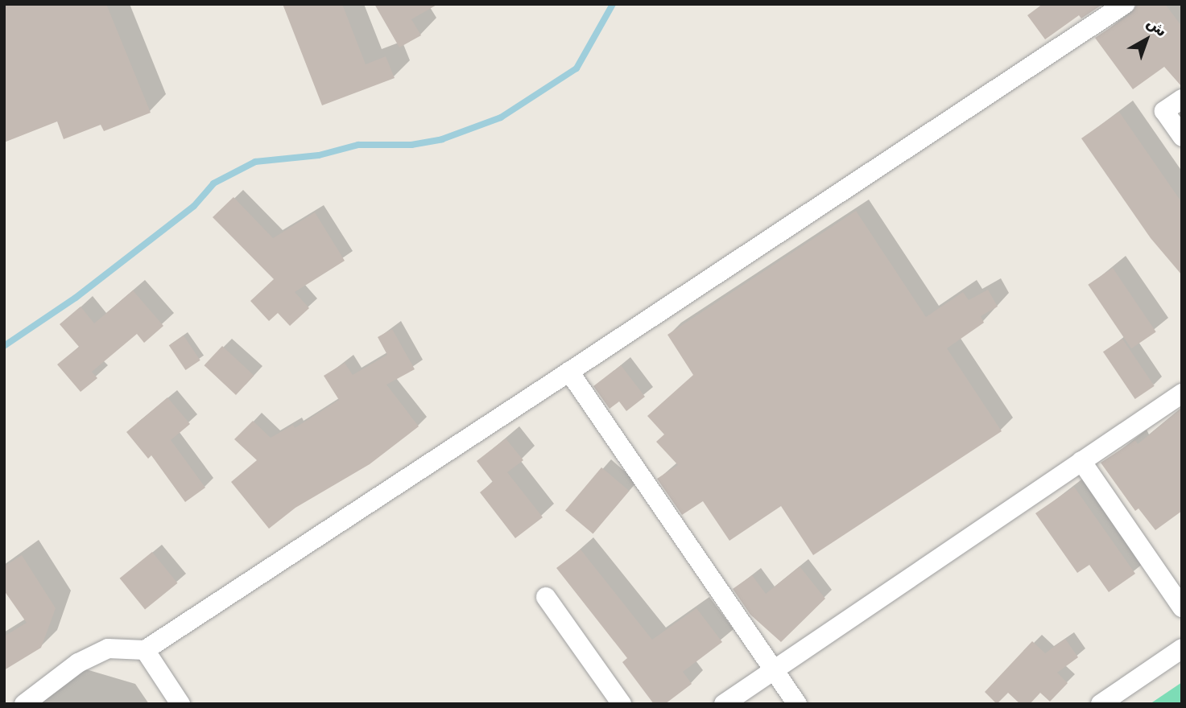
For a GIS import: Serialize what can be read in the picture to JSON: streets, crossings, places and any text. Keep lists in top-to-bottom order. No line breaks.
{"north":"top right"}
